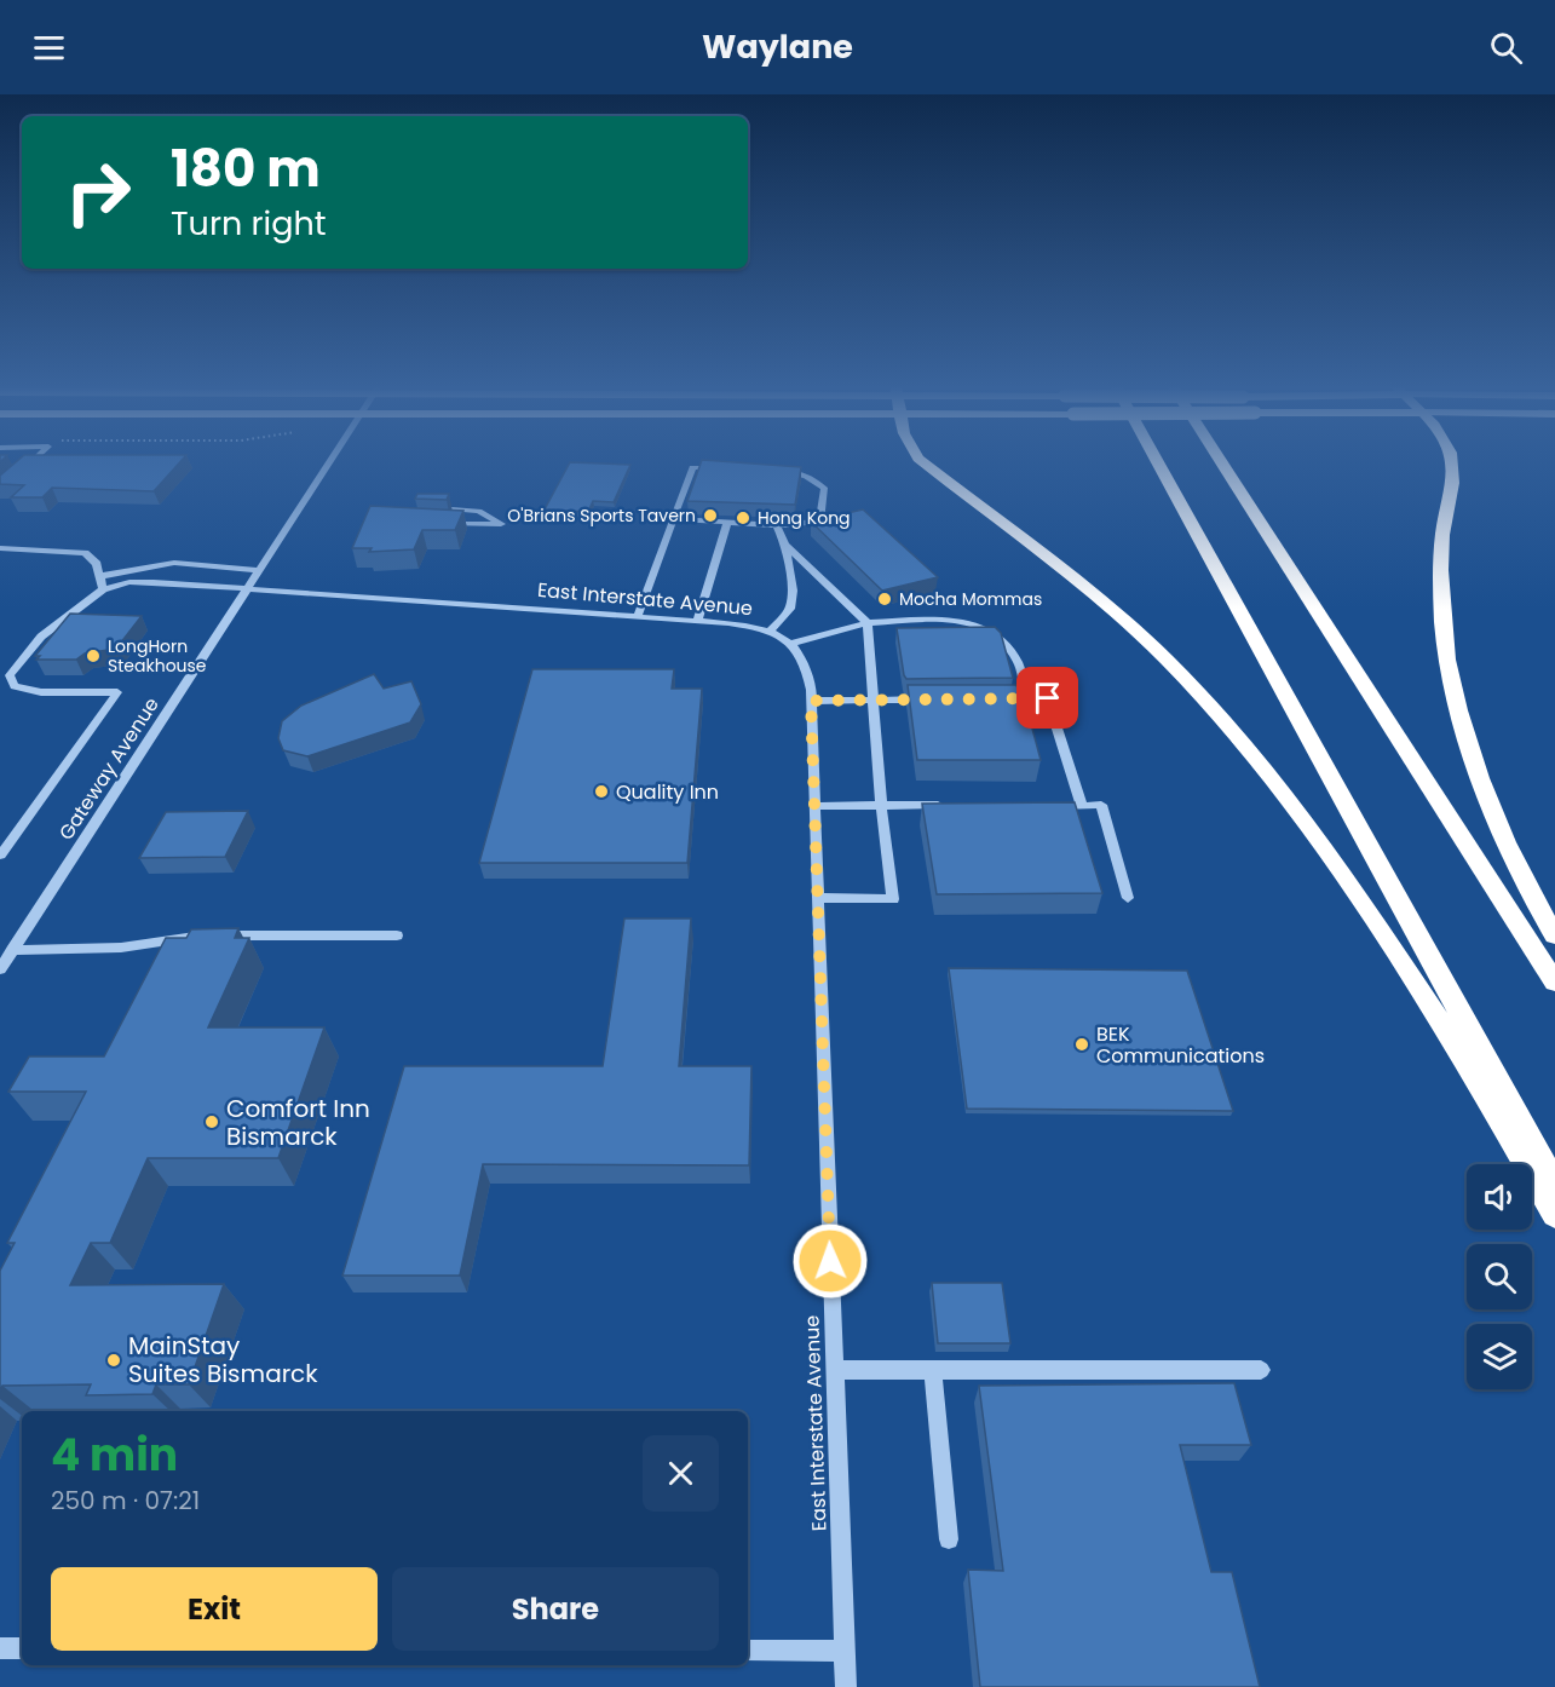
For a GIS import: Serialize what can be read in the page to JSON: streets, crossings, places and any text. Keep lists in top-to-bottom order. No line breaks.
{"streets":{"street":["East Interstate Avenue","Gateway Avenue"]},"crossings":[["East Interstate Avenue","Gateway Avenue"]],"places":["O'Brians Sports Tavern","Hong Kong","Mocha Mommas","LongHorn Steakhouse","Quality Inn","BEK Communications","Comfort Inn Bismarck","MainStay Suites Bismarck"],"page":{"header":"Waylane","turn":["180 m","Turn right"],"heading":["4 min","250 m · 07:21"],"buttons":["Exit","Share"]}}
